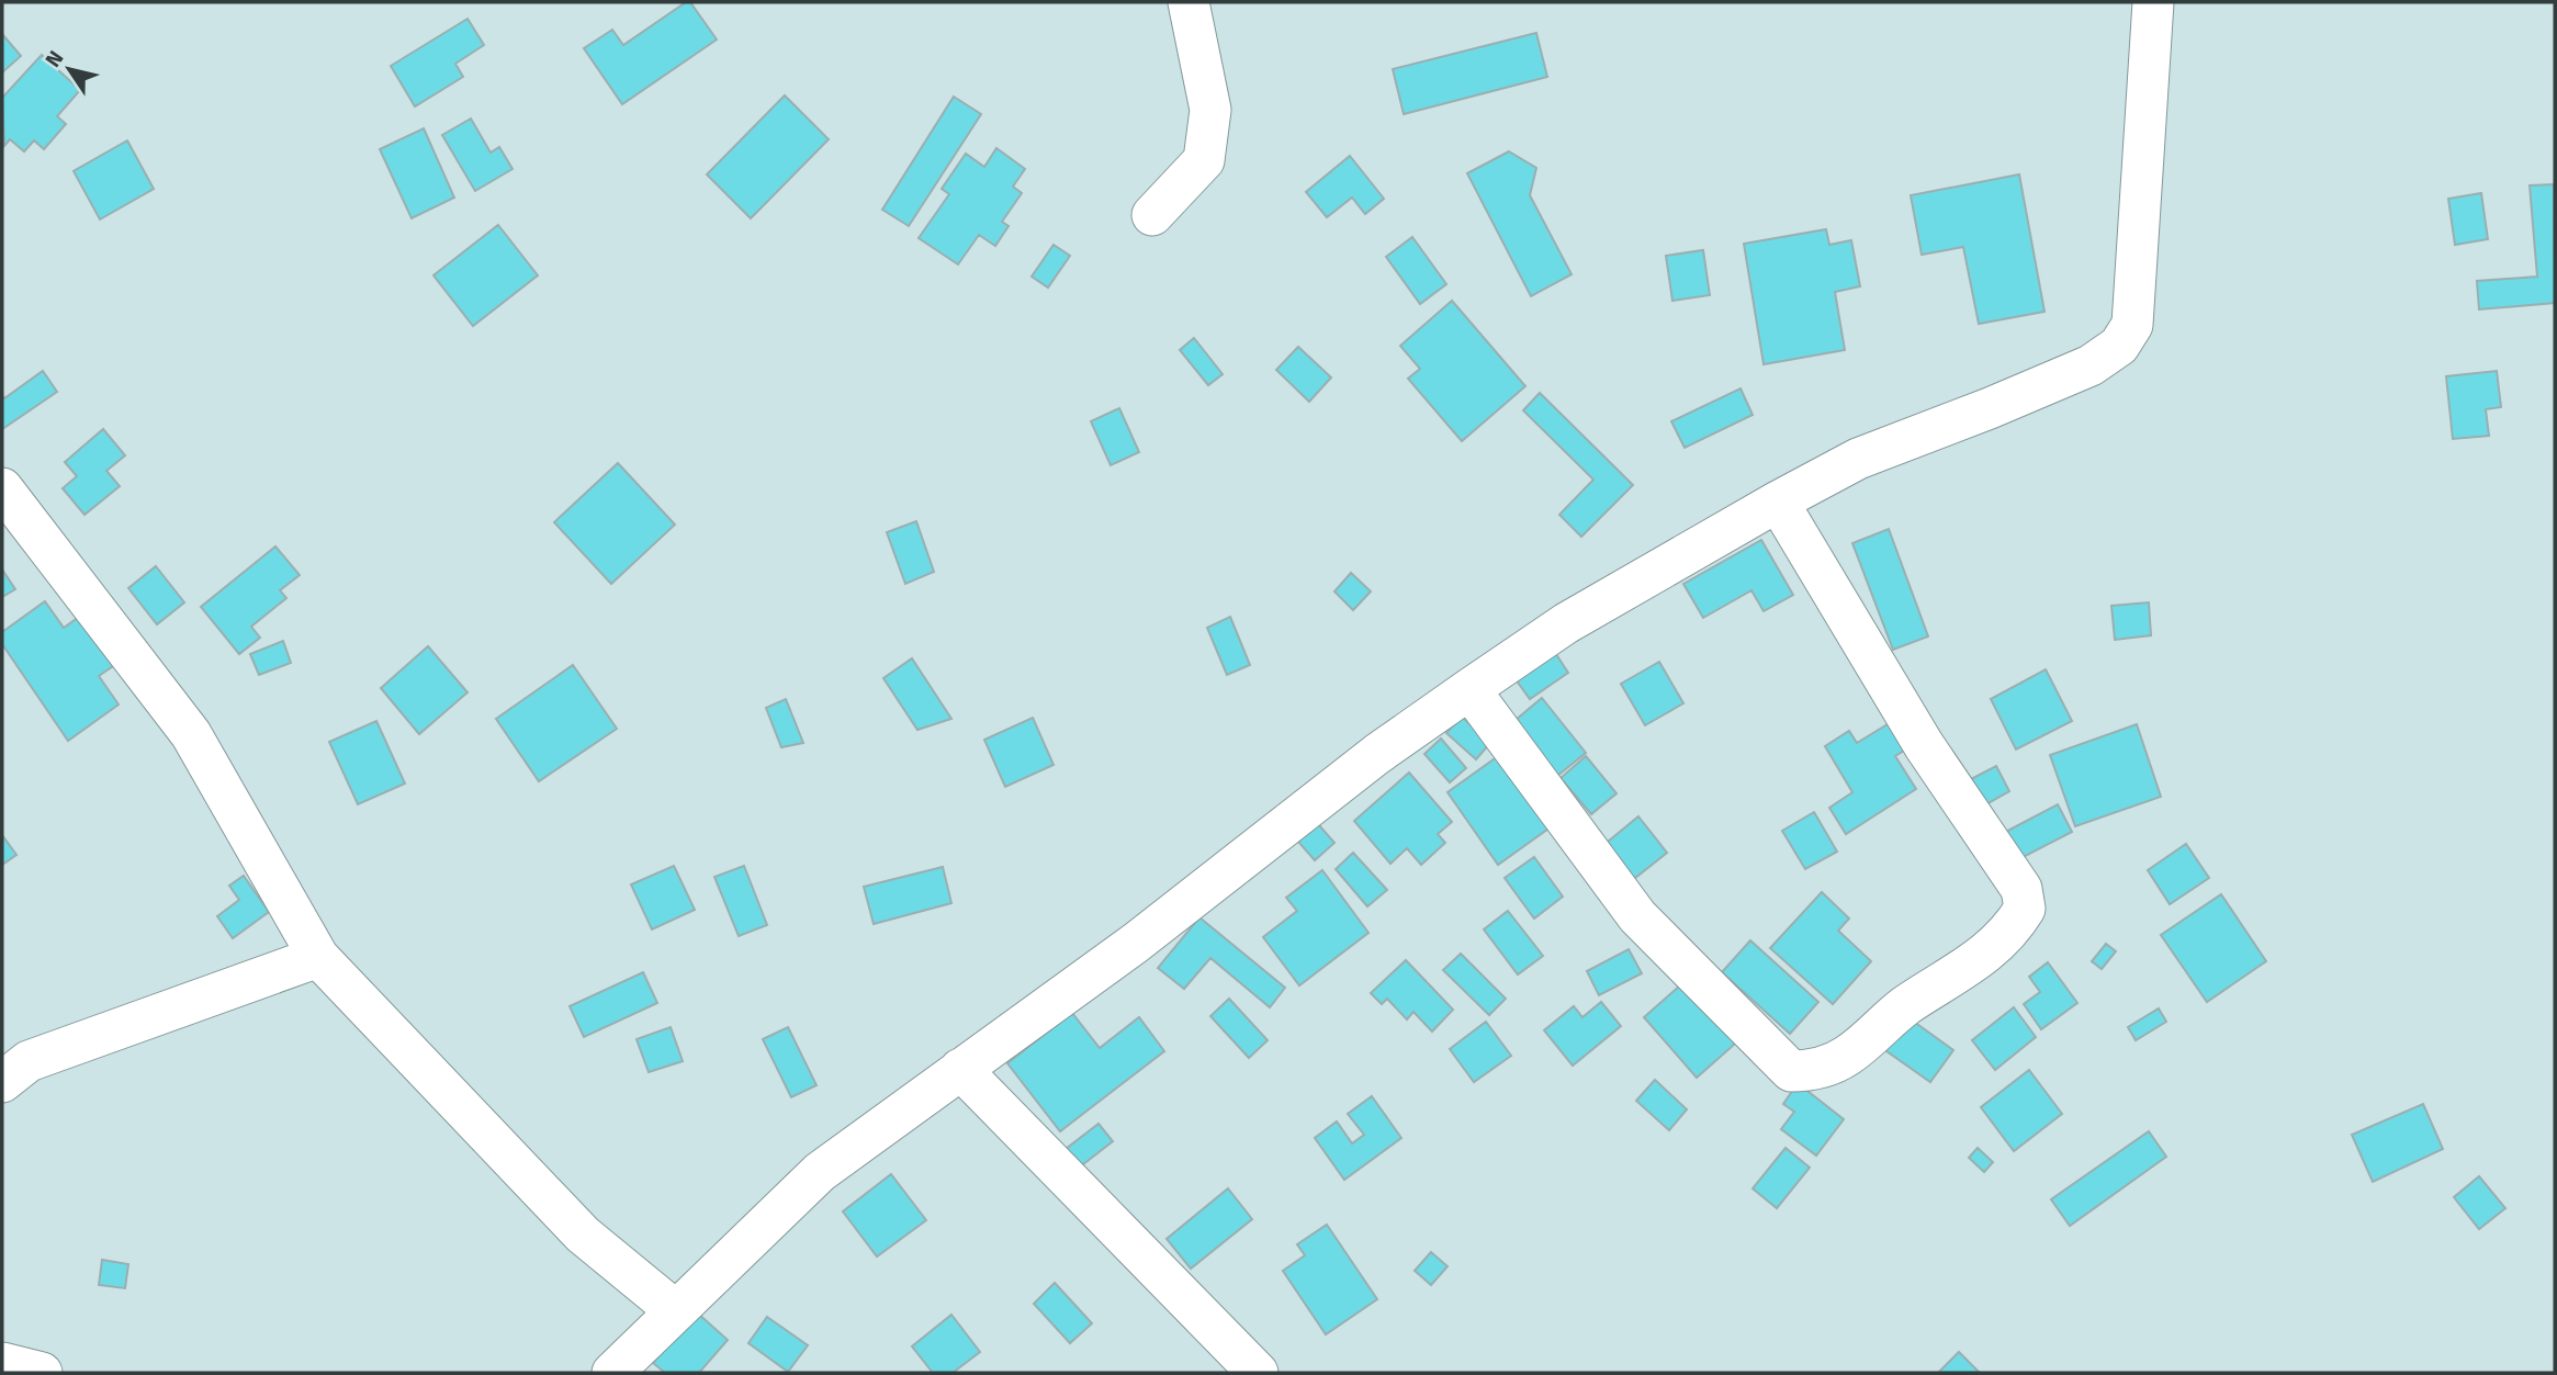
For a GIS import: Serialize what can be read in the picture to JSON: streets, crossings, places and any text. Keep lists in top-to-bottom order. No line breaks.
{"north":"top left"}
